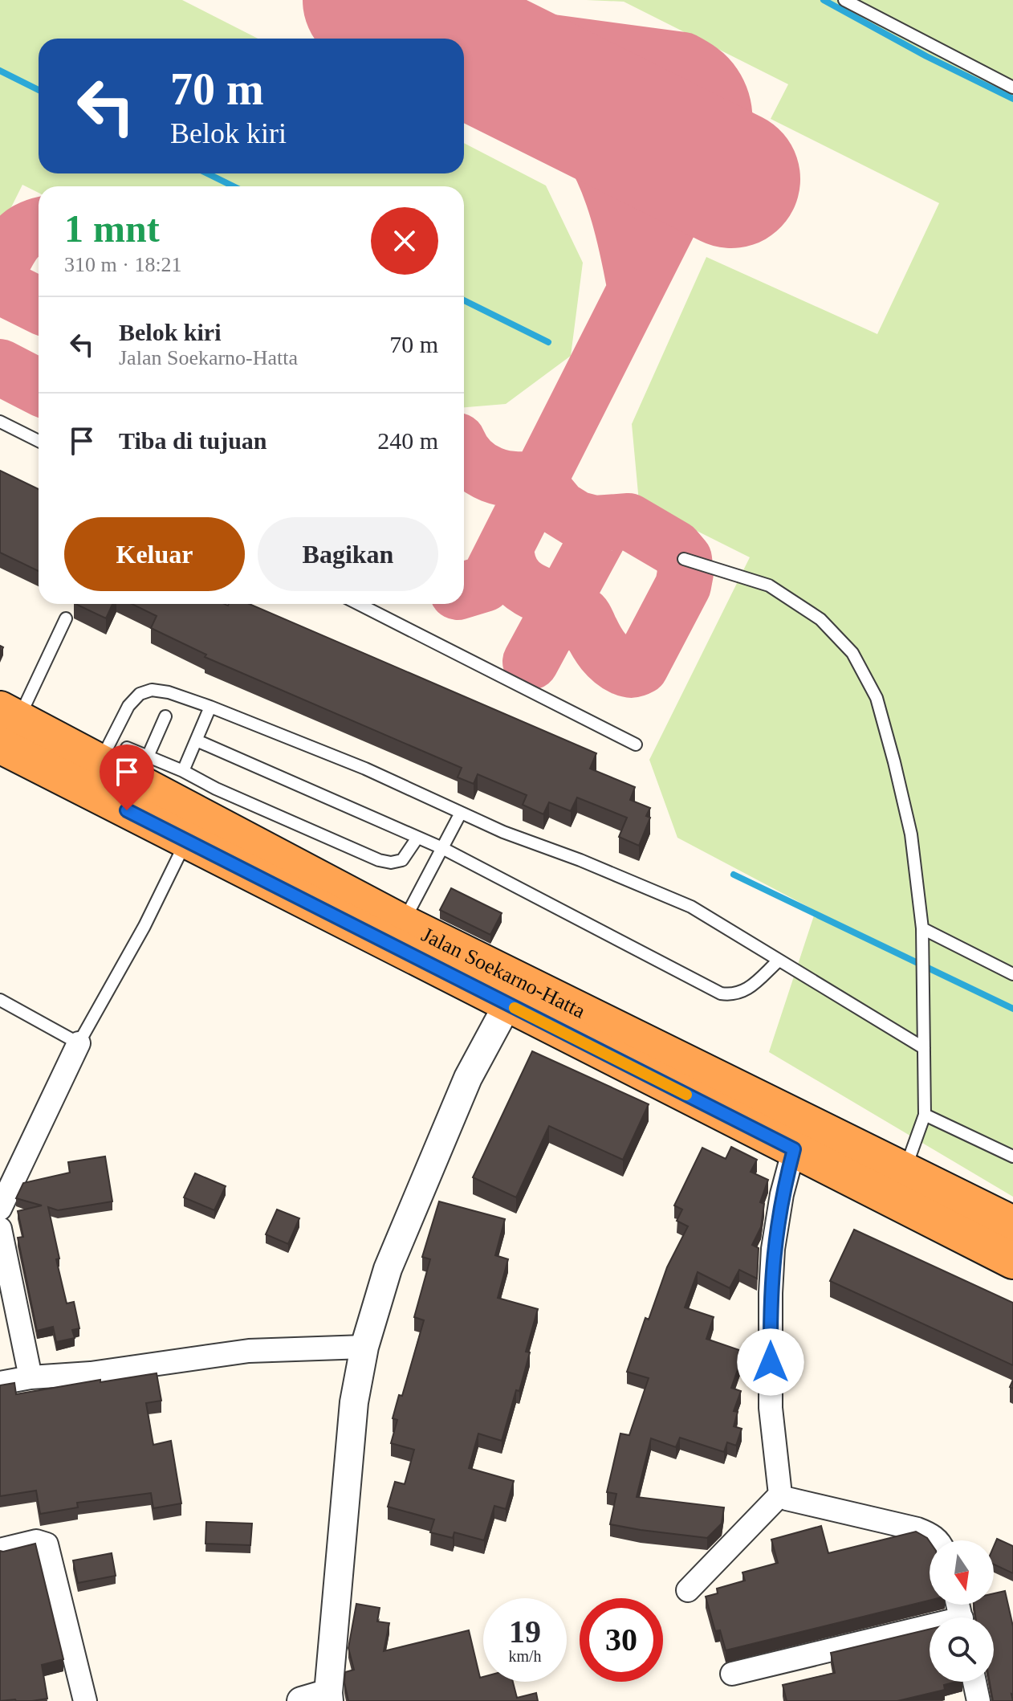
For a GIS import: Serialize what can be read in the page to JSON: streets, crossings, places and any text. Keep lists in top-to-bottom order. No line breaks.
{"streets":{"highway":["Jalan Soekarno-Hatta"]},"north":"bottom","page":{"turn":["70 m","Belok kiri"],"heading":["1 mnt","310 m · 18:21"],"list":[{"name":"Belok kiri","note":"Jalan Soekarno-Hatta","value":"70 m"},{"name":"Tiba di tujuan","value":"240 m"}],"buttons":["Keluar","Bagikan"],"speed":"19 km/h","limit":"30"}}
